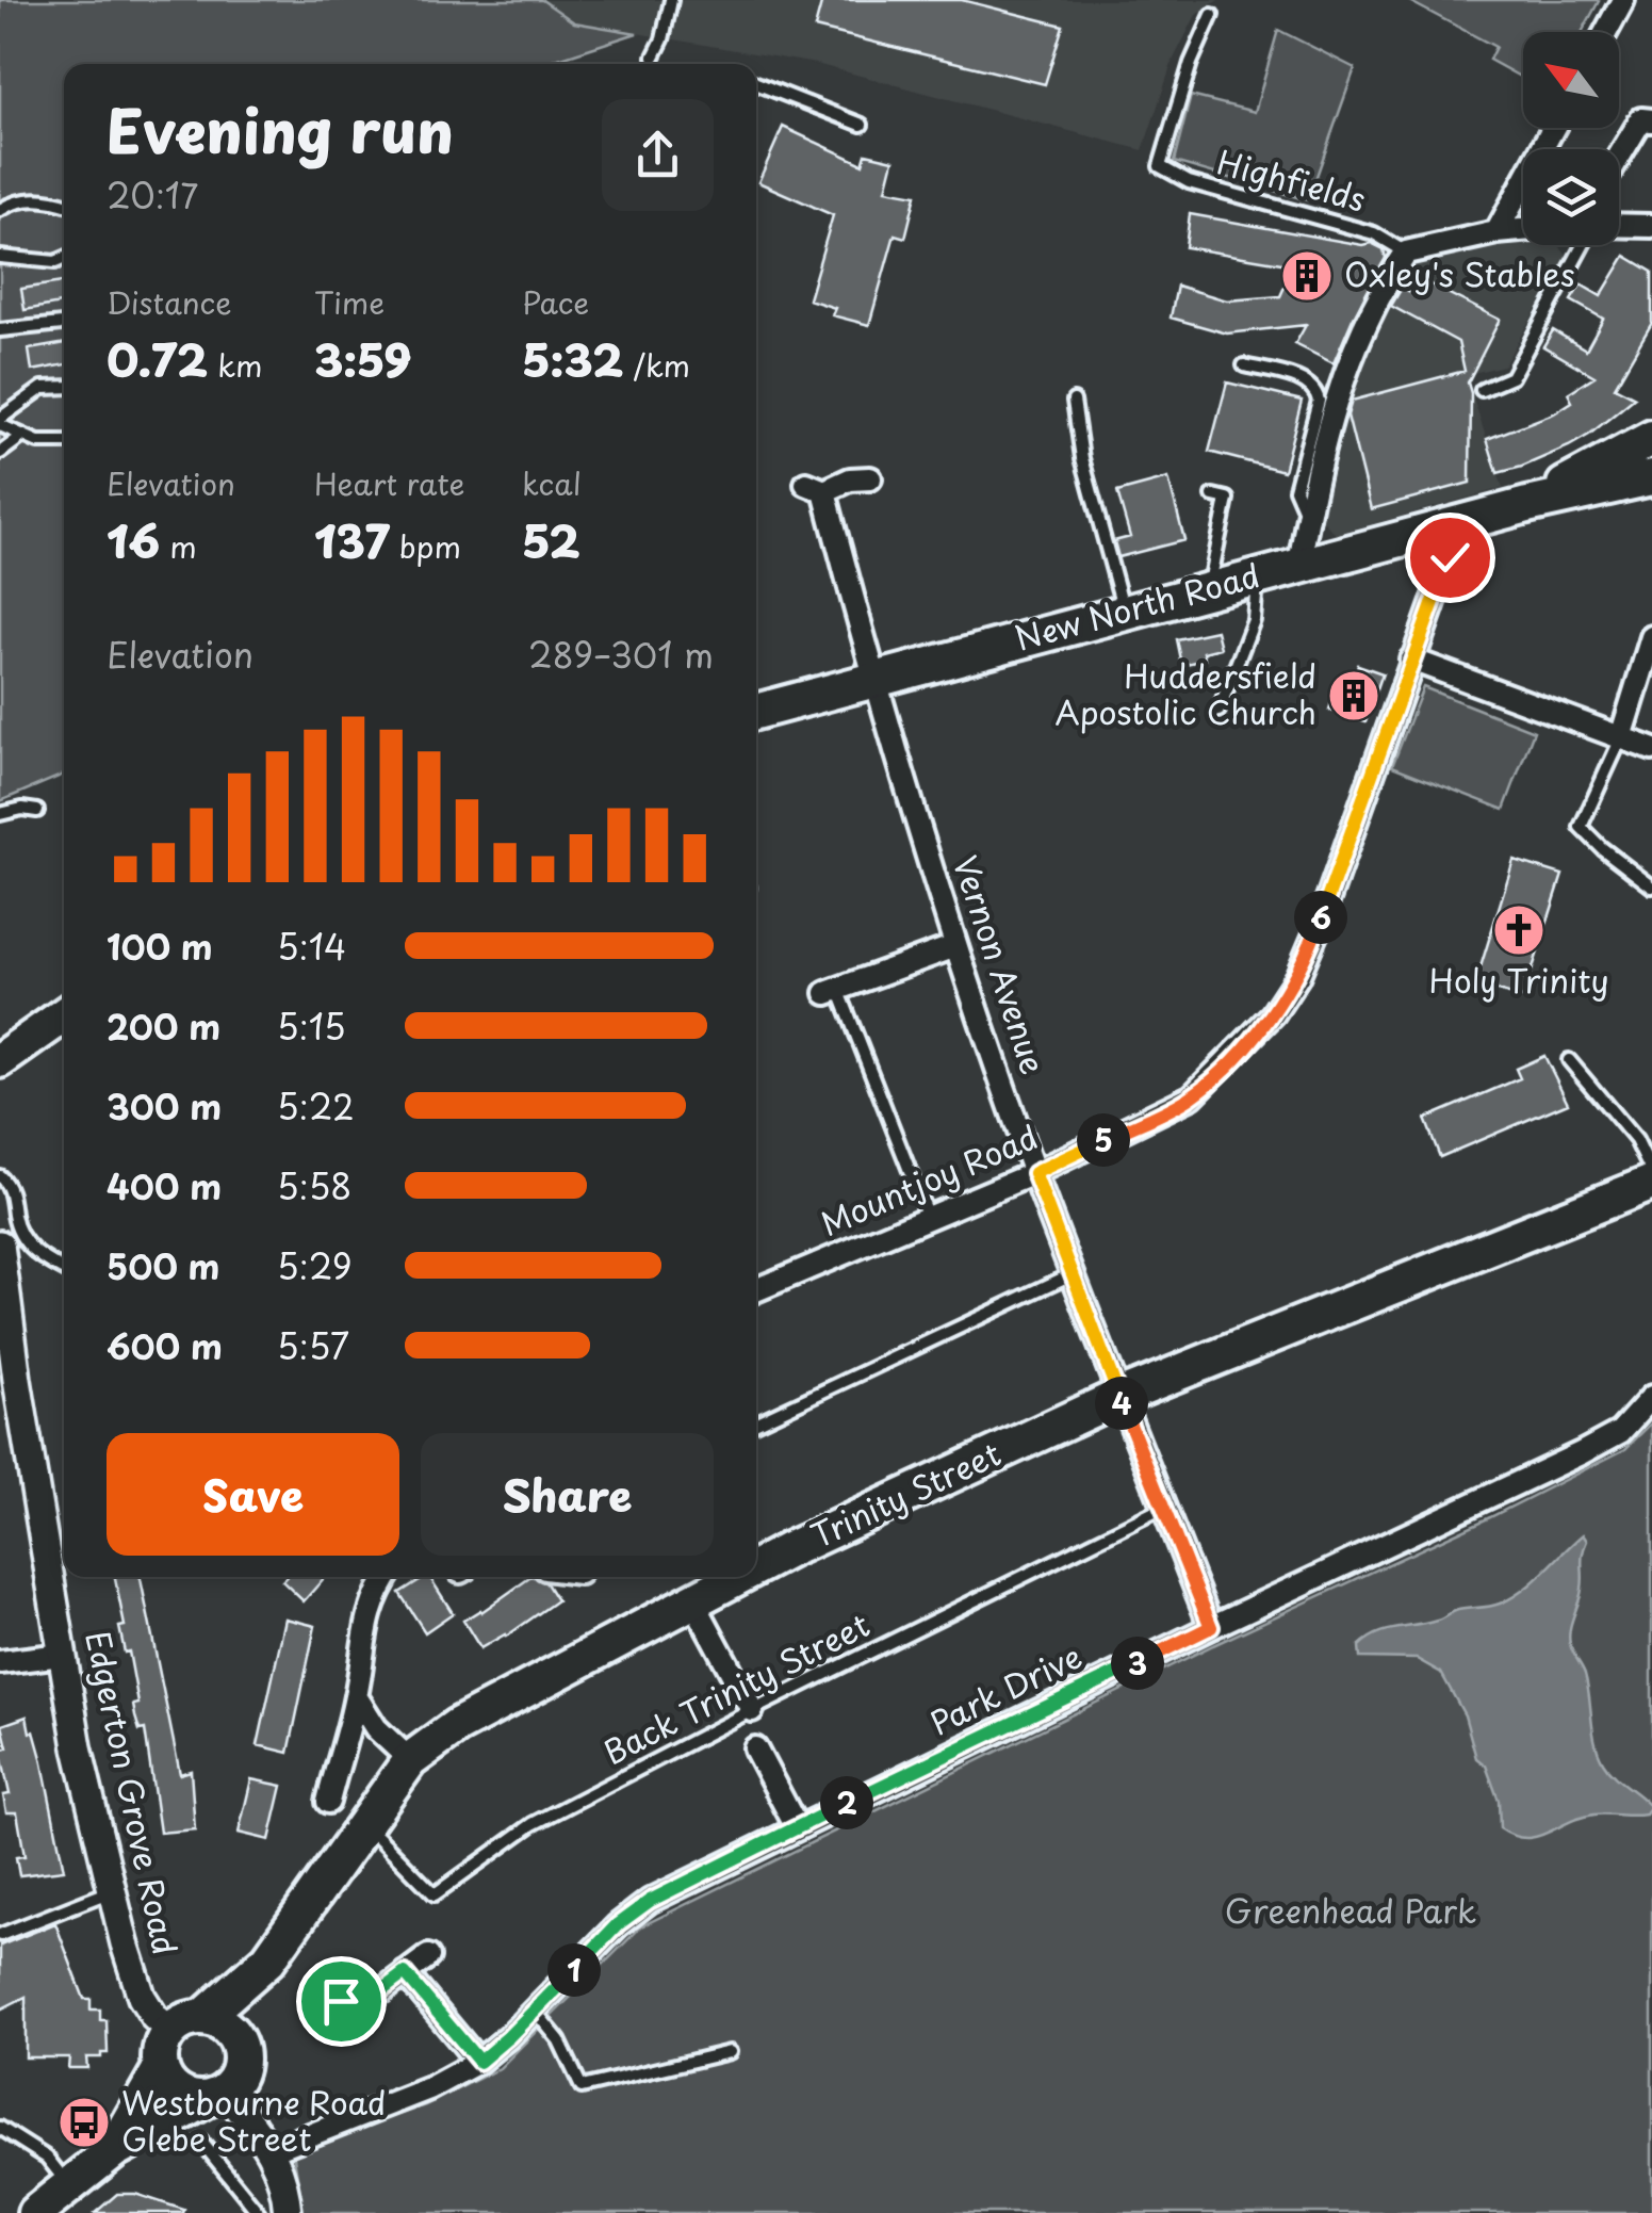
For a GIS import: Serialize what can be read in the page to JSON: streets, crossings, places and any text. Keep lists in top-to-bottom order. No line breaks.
{"streets":{"highway":["New North Road","Trinity Street"],"street":["Vernon Avenue","Mountjoy Road","Park Drive","Edgerton Grove Road"],"lane":["Highfields","Back Trinity Street"]},"crossings":[["New North Road","Vernon Avenue"],["New North Road","Mountjoy Road"],["Vernon Avenue","Mountjoy Road"],["Vernon Avenue","Trinity Street"],["Vernon Avenue","Back Trinity Street"],["Vernon Avenue","Park Drive"],["Trinity Street","Back Trinity Street"],["Trinity Street","Edgerton Grove Road"]],"parks":["Greenhead Park"],"places":{"building":["Oxley's Stables","Huddersfield Apostolic Church"],"church":["Holy Trinity"],"bus stop":["Westbourne Road Glebe Street"]},"north":"top left","page":{"heading":["Evening run","20:17"],"stats":[["Distance","0.72 km"],["Time","3:59"],["Pace","5:32 /km"],["Elevation","16 m"],["Heart rate","137 bpm"],["kcal","52"]],"chart":["Elevation","289–301 m"],"pins":["6","5","4","3","2","1"],"list":[{"name":"100 m","note":"5:14"},{"name":"200 m","note":"5:15"},{"name":"300 m","note":"5:22"},{"name":"400 m","note":"5:58"},{"name":"500 m","note":"5:29"},{"name":"600 m","note":"5:57"}],"buttons":["Save","Share"]}}
